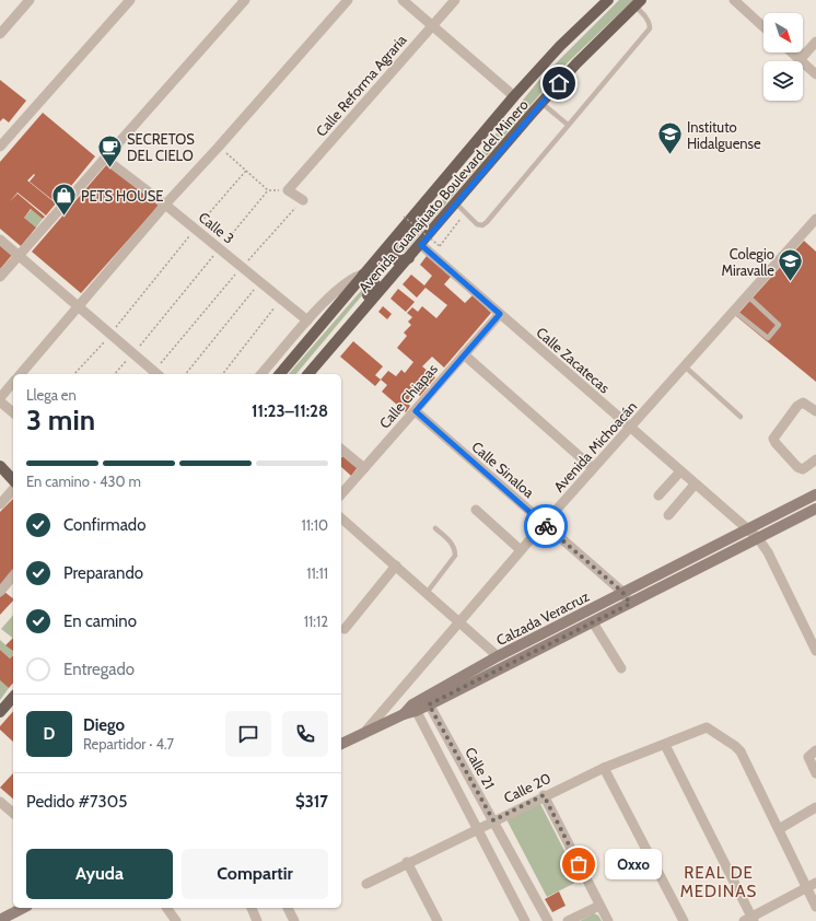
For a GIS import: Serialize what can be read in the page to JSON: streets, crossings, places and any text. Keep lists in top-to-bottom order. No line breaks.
{"streets":{"main road":["Avenida Guanajuato Boulevard del Minero"],"street":["Calle Reforma Agraria","Calle 3","Calle Zacatecas","Calle Chiapas","Avenida Michoacán","Calle Sinaloa","Calzada Veracruz","Calle 21","Calle 20"]},"crossings":[["Avenida Guanajuato Boulevard del Minero","Calle Zacatecas"],["Calle Zacatecas","Calle Chiapas"],["Calle Zacatecas","Avenida Michoacán"],["Calle Zacatecas","Calzada Veracruz"],["Calle Chiapas","Calle Sinaloa"],["Avenida Michoacán","Calle Sinaloa"],["Avenida Michoacán","Calzada Veracruz"],["Calle Sinaloa","Calzada Veracruz"],["Calzada Veracruz","Calle 21"],["Calle 21","Calle 20"]],"districts":["REAL DE MEDINAS"],"places":{"school or university":["Instituto Hidalguense","Colegio Miravalle"],"cafe":["SECRETOS DEL CIELO"],"shop":["PETS HOUSE"],"other":["Oxxo"]},"north":"bottom right","page":{"heading":["3 min","Llega en","11:23–11:28"],"panel":["Diego","Repartidor · 4.7","Pedido #7305","$317"],"bar":"En camino · 430 m","list":[["Confirmado","11:10"],["Preparando","11:11"],["En camino","11:12"],"Entregado"],"round":"D","buttons":["Ayuda","Compartir"],"bubble":"Oxxo"}}
